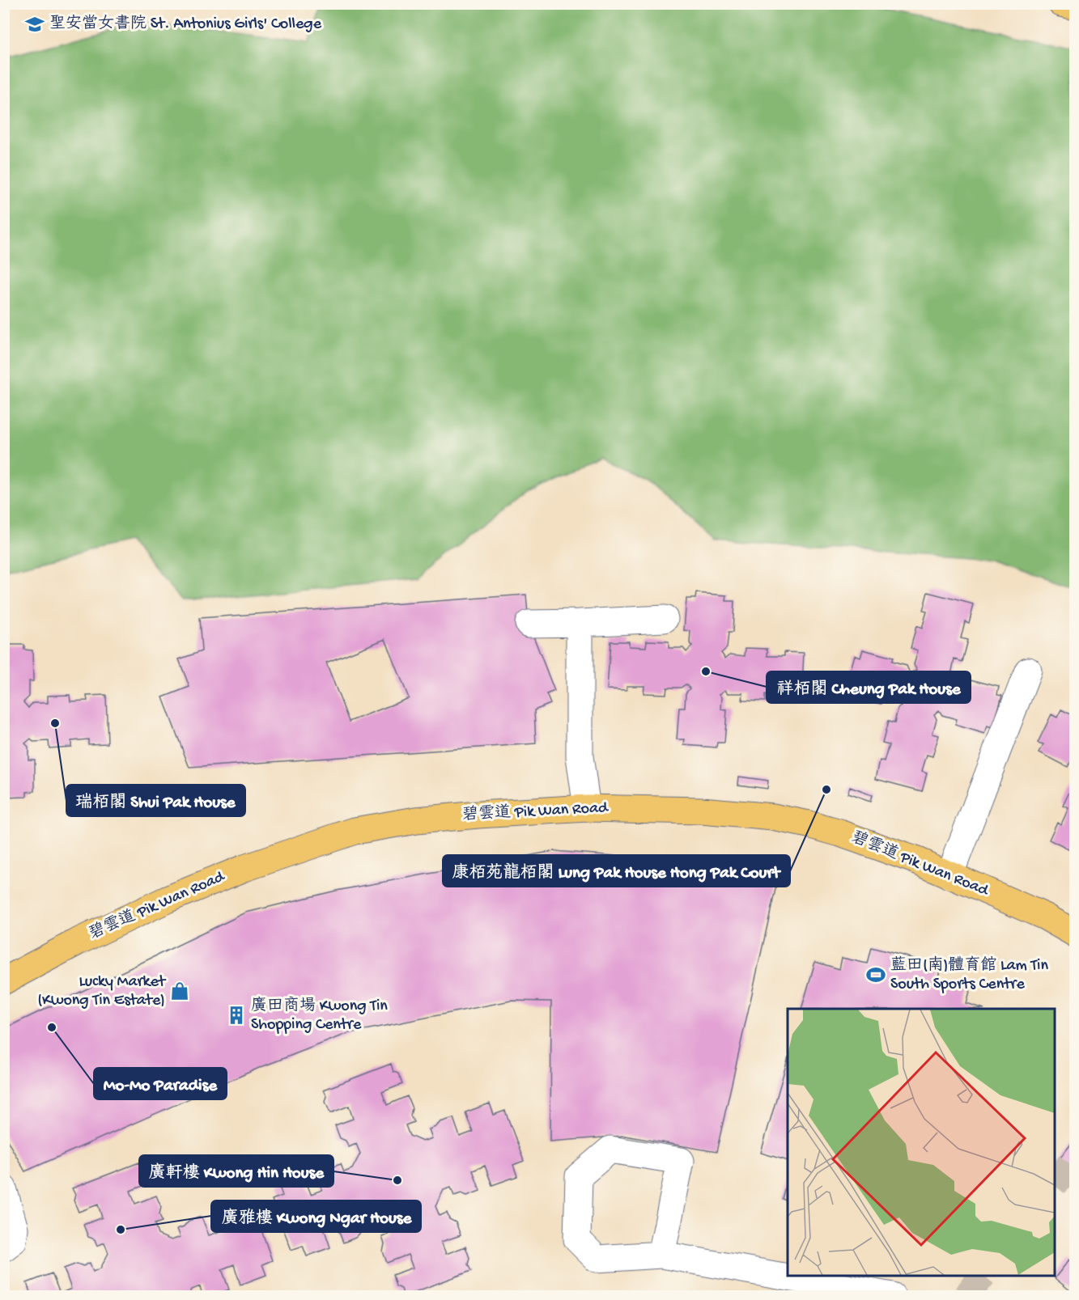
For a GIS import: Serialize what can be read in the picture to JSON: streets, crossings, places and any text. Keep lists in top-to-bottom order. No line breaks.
{"streets":{"main road":["碧雲道 Pik Wan Road"]},"places":{"school or university":["聖安當女書院 St. Antonius Girls' College"],"other":["祥栢閣 Cheung Pak House","瑞栢閣 Shui Pak House","康栢苑龍栢閣 Lung Pak House Hong Pak Court","Mo-Mo Paradise","廣軒樓 Kwong Hin House","廣雅樓 Kwong Ngar House"],"sports":["藍田(南)體育館 Lam Tin South Sports Centre"],"shop":["Lucky Market (Kwong Tin Estate)"],"building":["廣田商場 Kwong Tin Shopping Centre"]}}
